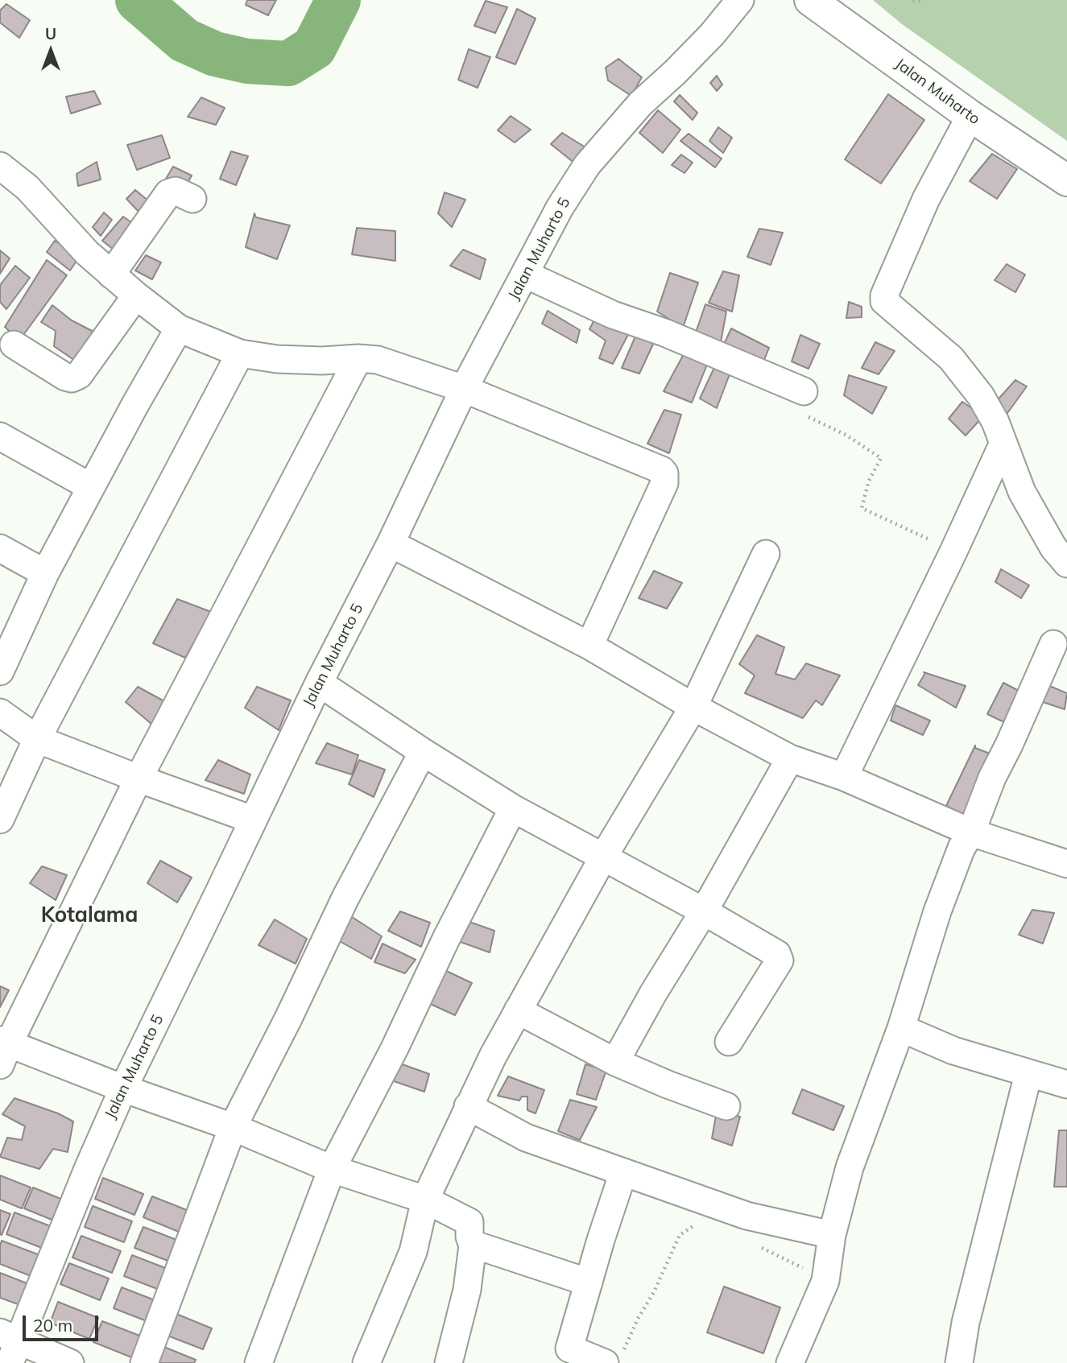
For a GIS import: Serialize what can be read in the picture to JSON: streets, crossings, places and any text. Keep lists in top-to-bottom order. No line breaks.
{"streets":{"main road":["Jalan Muharto"],"street":["Jalan Muharto 5"]},"districts":["Kotalama"],"scale_bar":"20 m","north":"top"}
